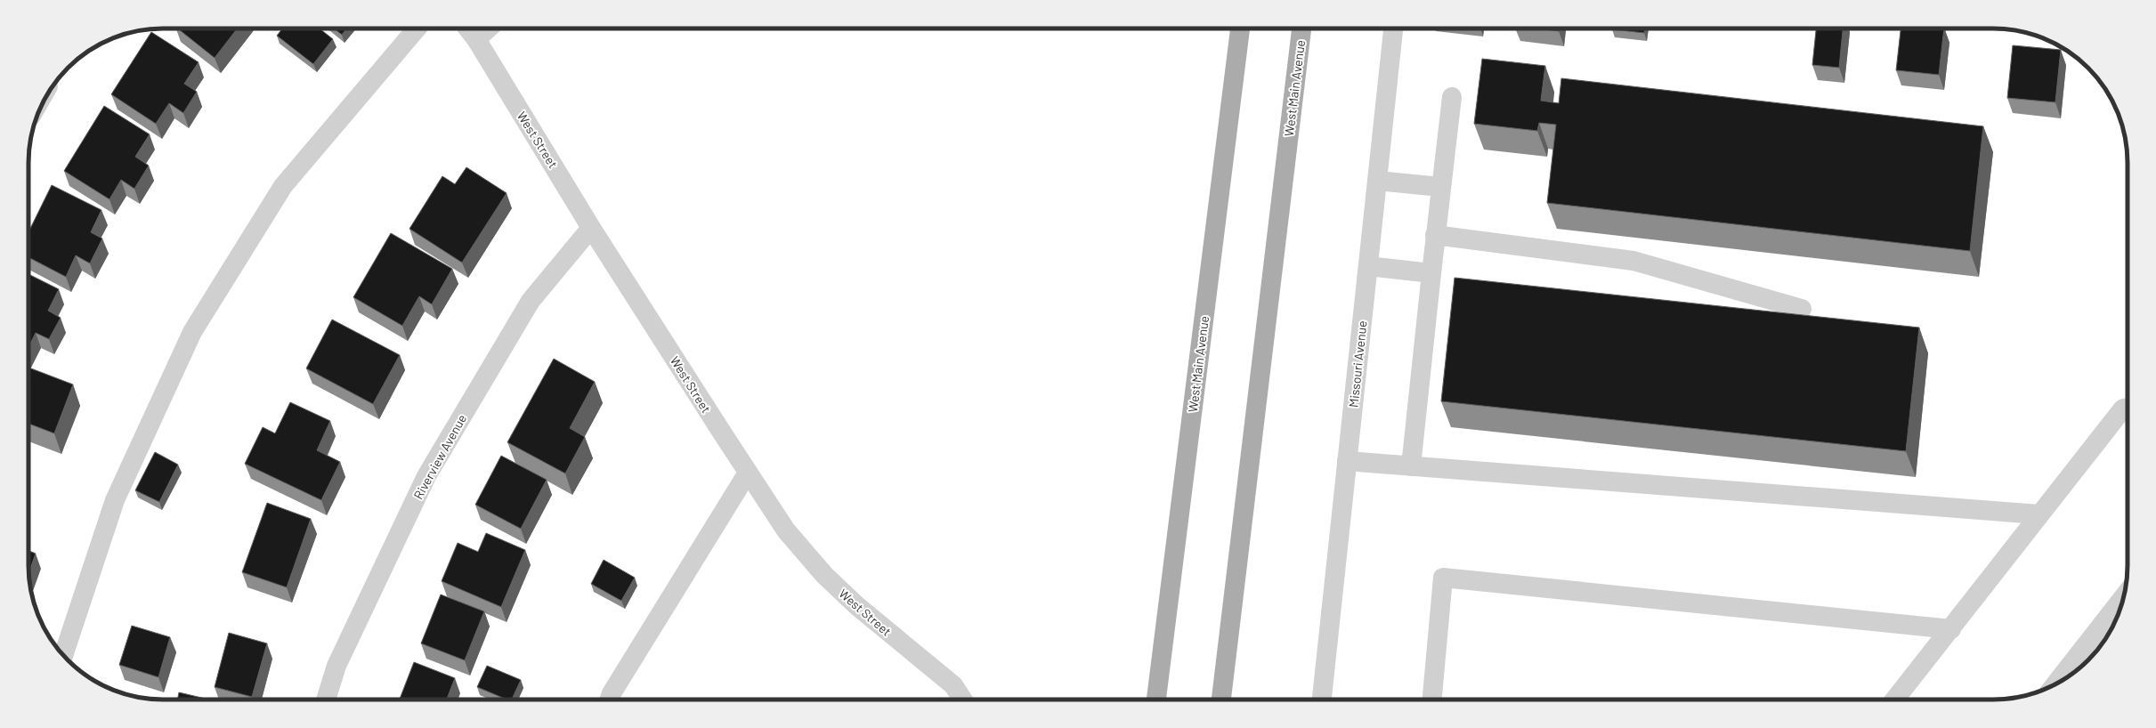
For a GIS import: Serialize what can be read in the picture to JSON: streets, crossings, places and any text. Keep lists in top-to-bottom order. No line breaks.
{"streets":{"main road":["West Main Avenue"],"street":["West Street","Missouri Avenue","Riverview Avenue"]},"crossings":[["West Street","Riverview Avenue"]]}
